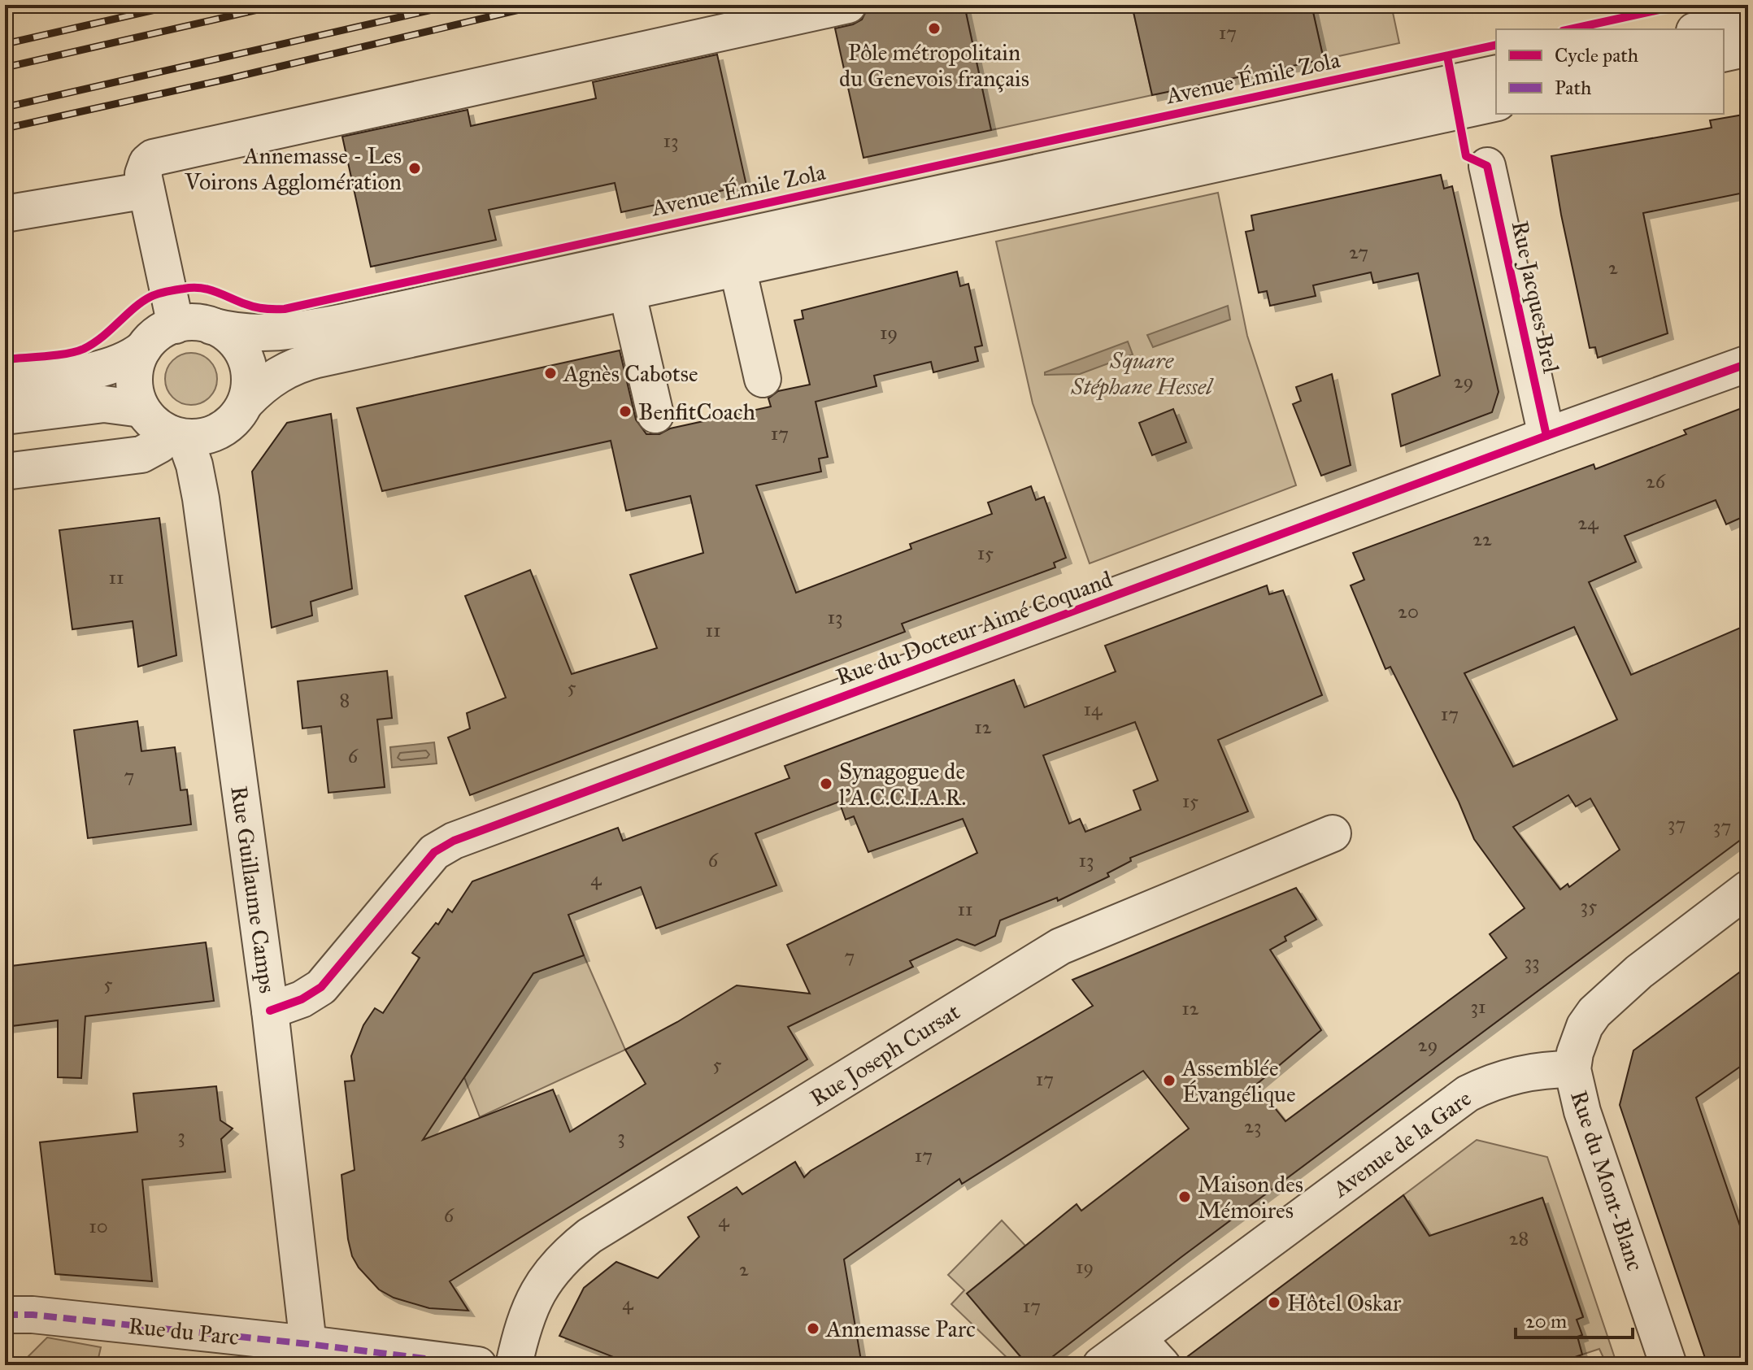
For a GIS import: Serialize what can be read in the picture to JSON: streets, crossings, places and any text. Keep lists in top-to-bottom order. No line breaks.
{"streets":{"street":["Avenue Émile Zola","Rue Jacques Brel","Rue du Docteur Aimé Coquand","Rue Guillaume Camps","Rue Joseph Cursat","Avenue de la Gare","Rue du Mont-Blanc","Rue du Parc"]},"crossings":[["Avenue Émile Zola","Rue Guillaume Camps"],["Rue Jacques Brel","Rue du Docteur Aimé Coquand"],["Rue du Docteur Aimé Coquand","Rue Guillaume Camps"],["Rue Guillaume Camps","Rue du Parc"],["Avenue de la Gare","Rue du Mont-Blanc"]],"parks":["Square Stéphane Hessel"],"places":["Pôle métropolitain du Genevois français","Annemasse - Les Voirons Agglomération","Agnès Cabotse","BenfitCoach","Synagogue de l'A.C.C.I.A.R.","Assemblée Évangélique","Maison des Mémoires","Hôtel Oskar","Annemasse Parc"],"house_numbers":["17","13","27","2","19","29","17","26","24","22","15","11","20","13","11","5","8","14","17","12","6","7","15","37","37","6","13","4","35","11","7","33","5","31","12","29","5","17","23","3","3","17","6","4","10","28","19","2","4","17"],"legend":["Cycle path","Path"],"scale_bar":"20 m"}
